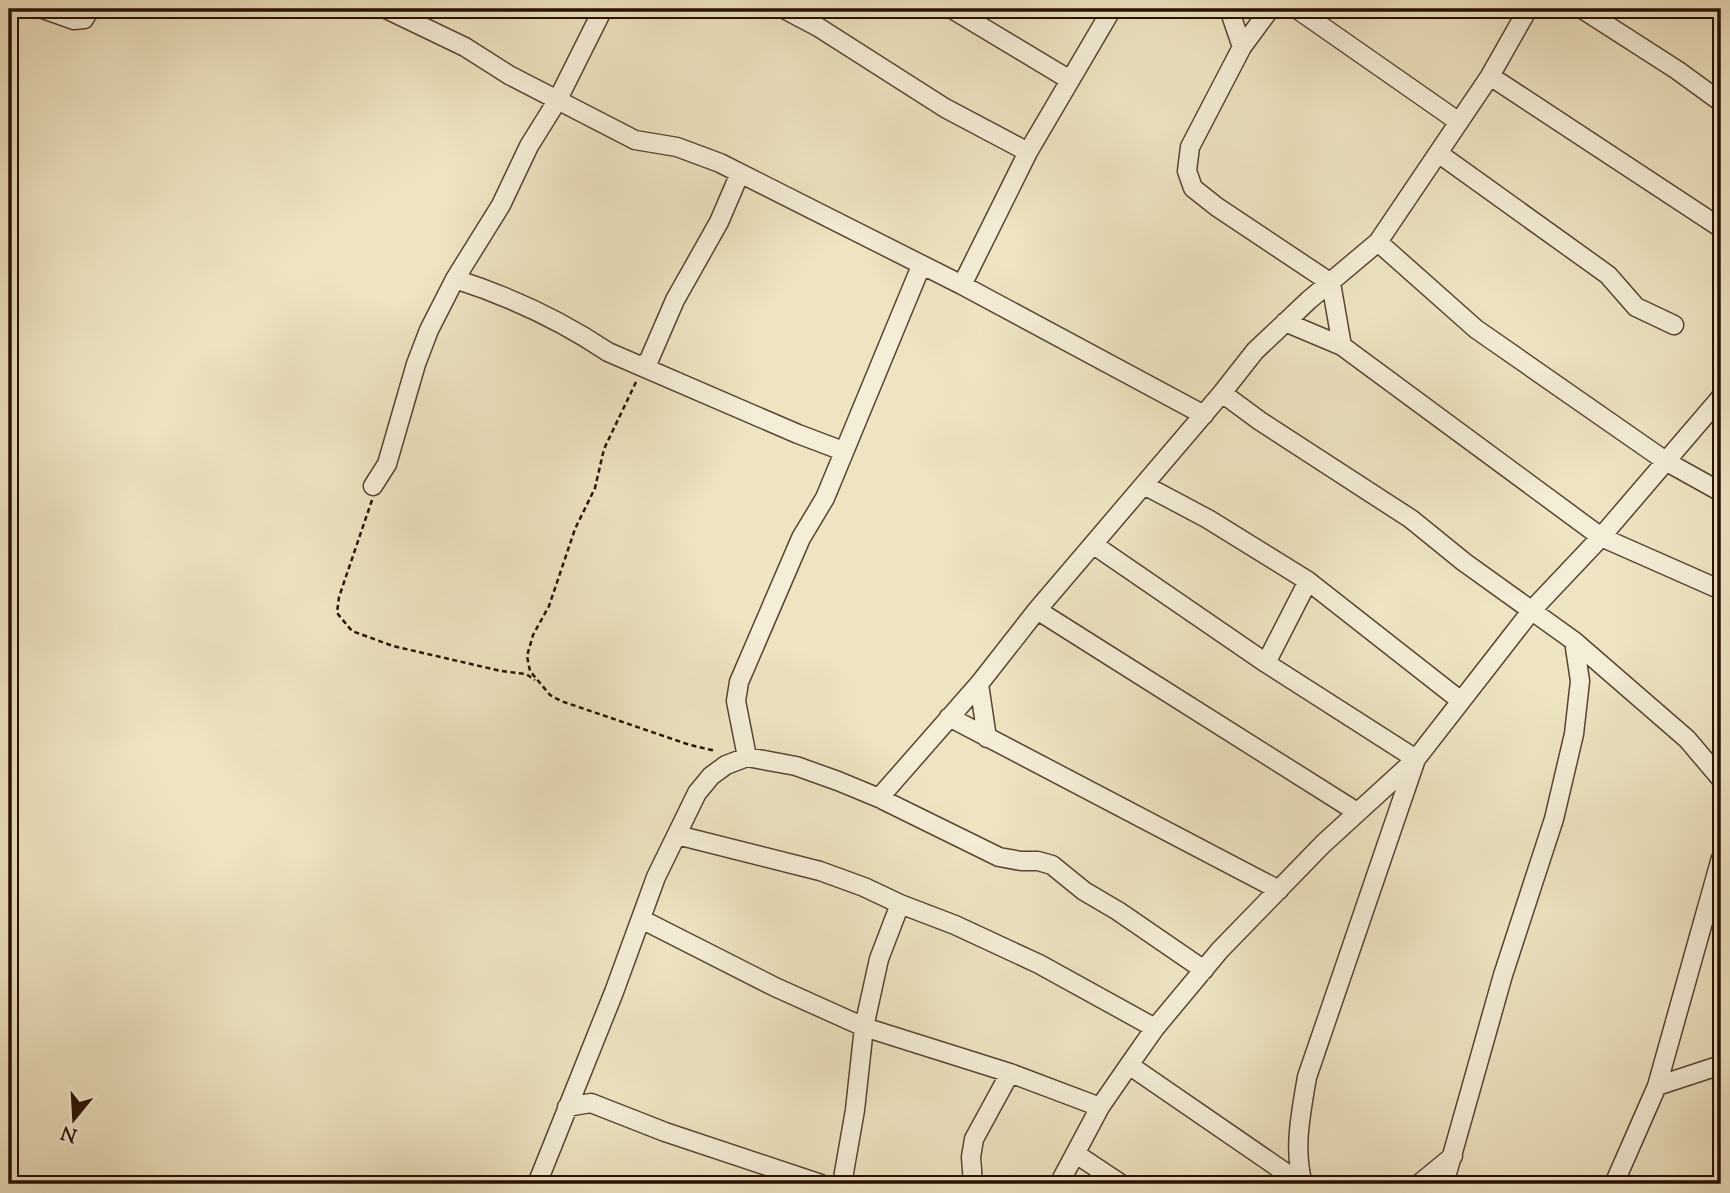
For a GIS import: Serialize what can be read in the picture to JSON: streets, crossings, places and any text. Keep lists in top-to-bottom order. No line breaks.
{"north":"bottom"}
